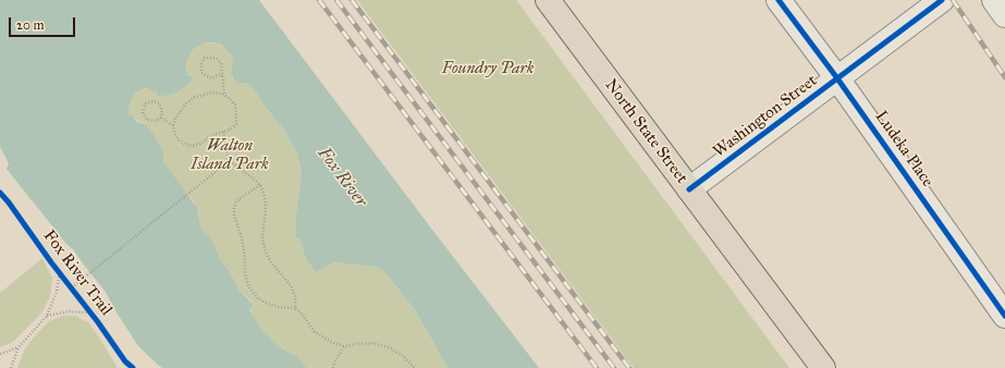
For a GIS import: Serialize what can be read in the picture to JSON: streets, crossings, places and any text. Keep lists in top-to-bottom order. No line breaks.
{"streets":{"main road":["North State Street"],"street":["Washington Street","Ludeka Place"],"cycle path":["Fox River Trail"]},"crossings":[["Washington Street","North State Street"],["Washington Street","Ludeka Place"]],"water":["Fox River"],"parks":["Foundry Park","Walton Island Park"],"scale_bar":"20 m"}
